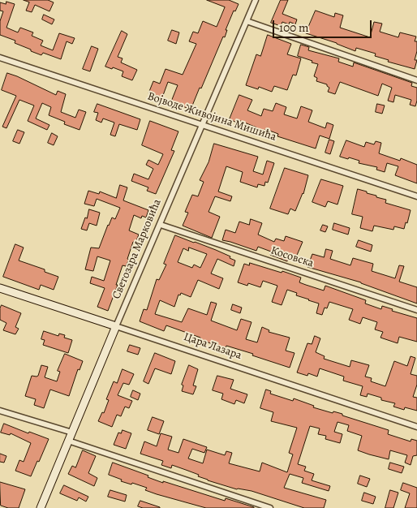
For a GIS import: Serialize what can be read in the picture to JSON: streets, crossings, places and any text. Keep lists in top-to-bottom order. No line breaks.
{"streets":{"street":["Војводе Живојина Мишића","Светозара Марковића","Косовска","Цара Лазара"]},"crossings":[["Војводе Живојина Мишића","Светозара Марковића"],["Светозара Марковића","Косовска"],["Светозара Марковића","Цара Лазара"]],"scale_bar":"100 m"}
